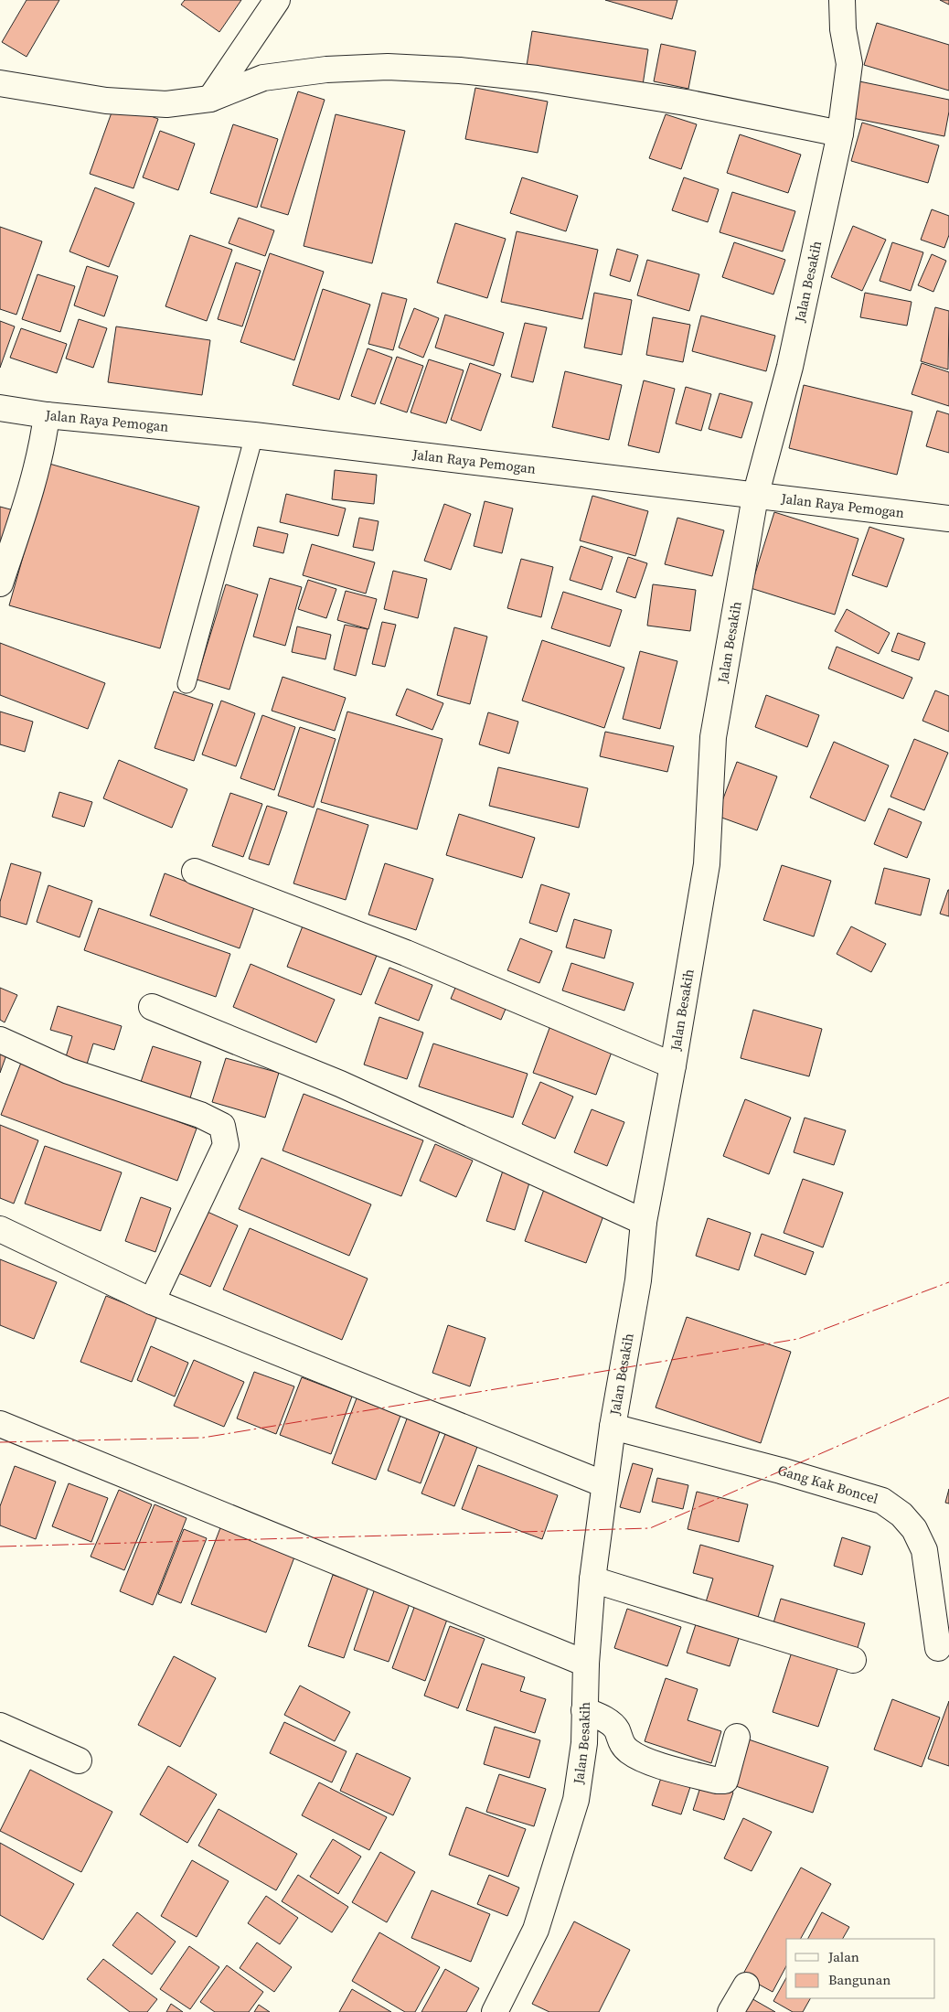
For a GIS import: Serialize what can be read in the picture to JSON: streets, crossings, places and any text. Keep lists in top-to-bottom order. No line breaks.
{"streets":{"street":["Jalan Besakih","Jalan Raya Pemogan","Gang Kak Boncel"]},"crossings":[["Jalan Besakih","Jalan Raya Pemogan"],["Jalan Besakih","Gang Kak Boncel"]],"legend":["Jalan","Bangunan"]}
